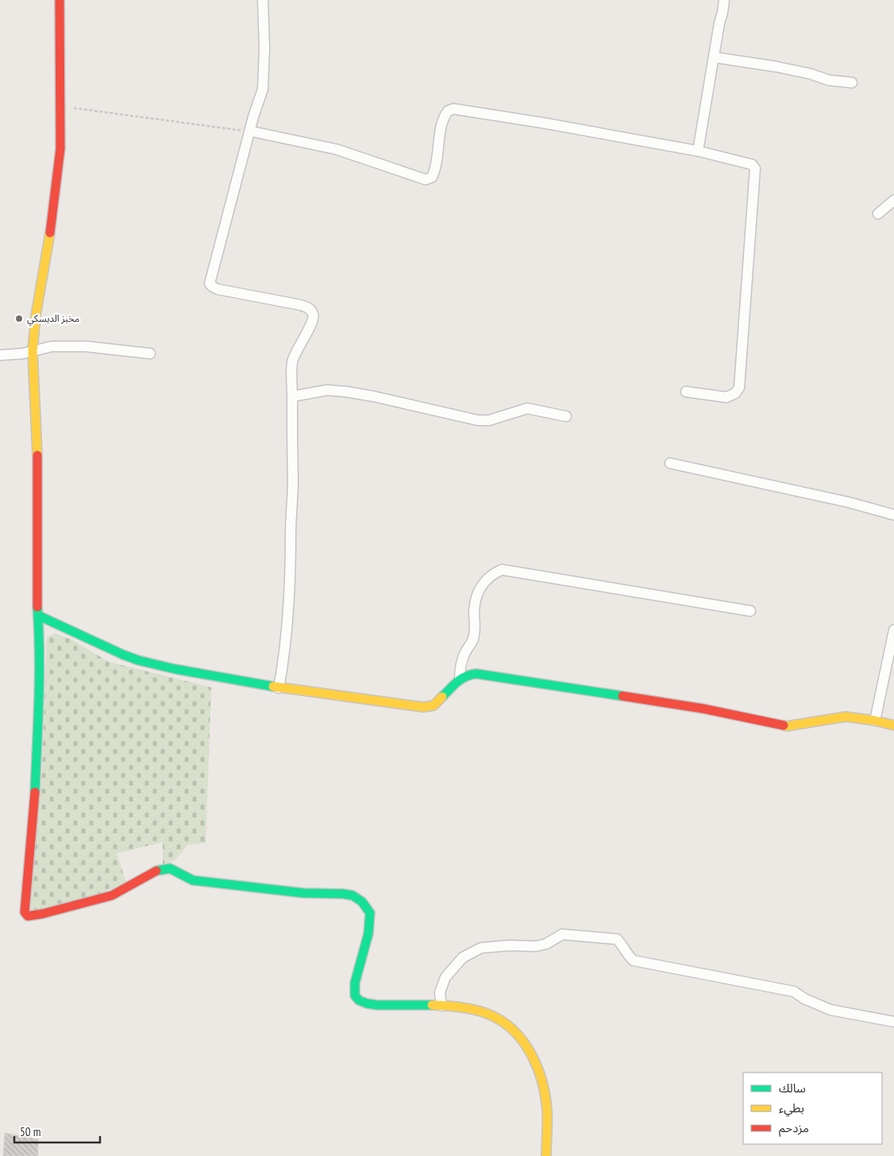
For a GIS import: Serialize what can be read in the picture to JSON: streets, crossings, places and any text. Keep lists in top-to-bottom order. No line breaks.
{"places":["مخبز الدبسكي"],"legend":["سالك","بطيء","مزدحم"],"scale_bar":"50 m"}
